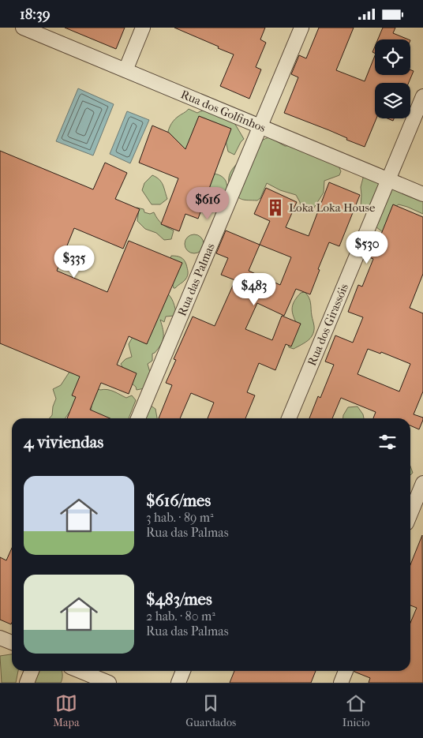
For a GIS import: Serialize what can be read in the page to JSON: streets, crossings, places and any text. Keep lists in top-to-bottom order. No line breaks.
{"streets":{"street":["Rua dos Golfinhos","Rua das Palmas","Rua dos Girassóis"]},"crossings":[["Rua dos Golfinhos","Rua das Palmas"],["Rua dos Golfinhos","Rua dos Girassóis"]],"places":{"building":["Loka Loka House"]},"page":{"status":"18:39","price":["$616","$530","$335","$483"],"heading":"4 viviendas","list":[{"name":"$616/mes","note":"3 hab. · 89 m² · Rua das Palmas"},{"name":"$483/mes","note":"2 hab. · 80 m² · Rua das Palmas"}],"tabs":["Mapa","Guardados","Inicio"]}}
